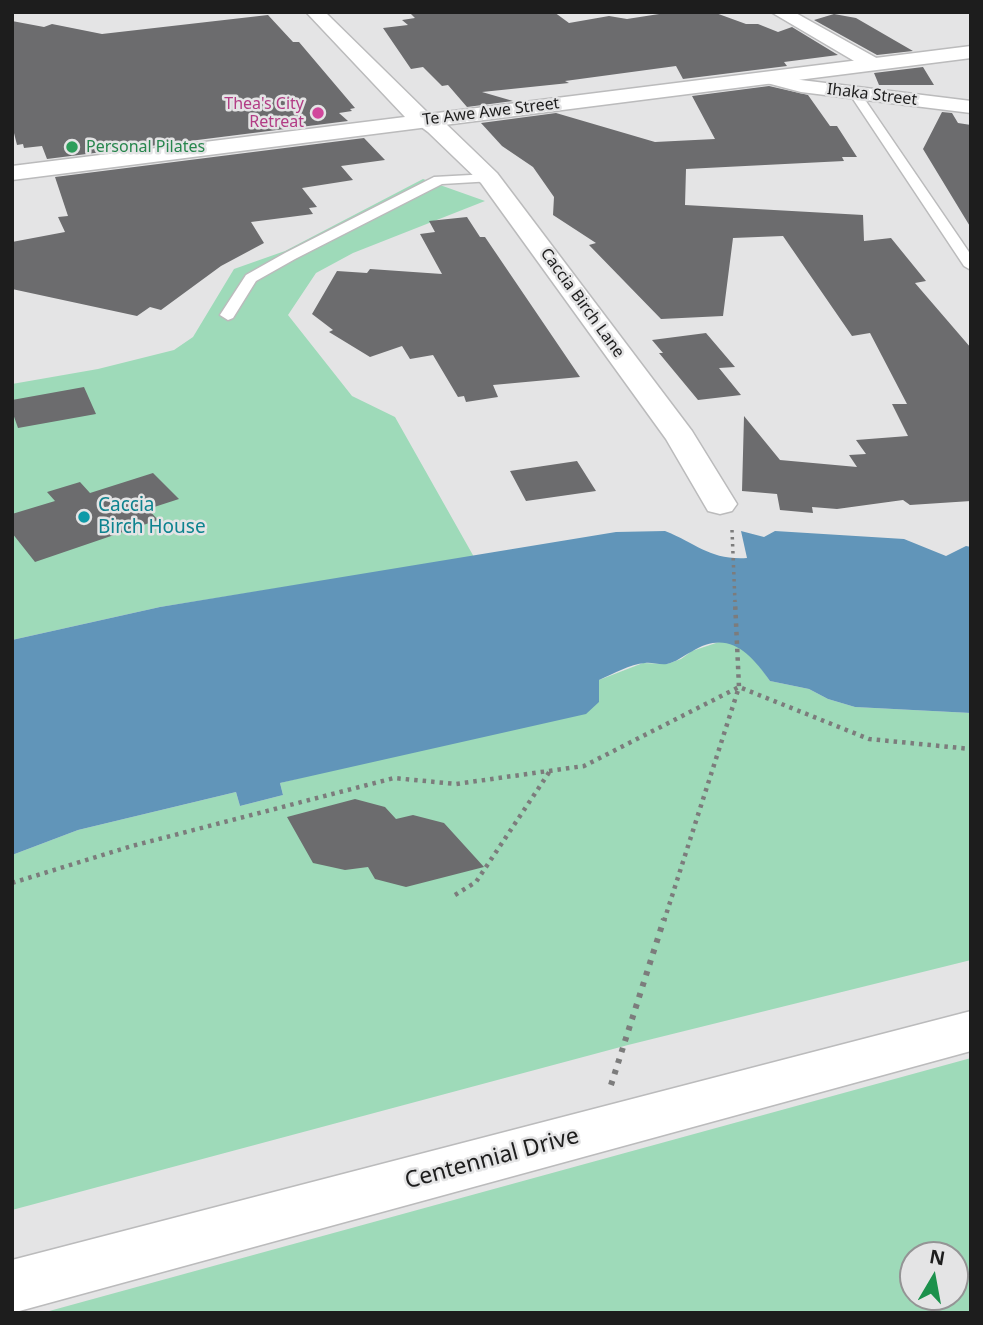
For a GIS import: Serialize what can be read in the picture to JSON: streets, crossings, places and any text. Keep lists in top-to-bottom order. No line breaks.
{"streets":{"street":["Ihaka Street","Te Awe Awe Street","Caccia Birch Lane","Centennial Drive"]},"crossings":[["Ihaka Street","Te Awe Awe Street"],["Te Awe Awe Street","Caccia Birch Lane"]],"places":["Thea's City Retreat","Personal Pilates","Caccia Birch House"],"north":"top"}
